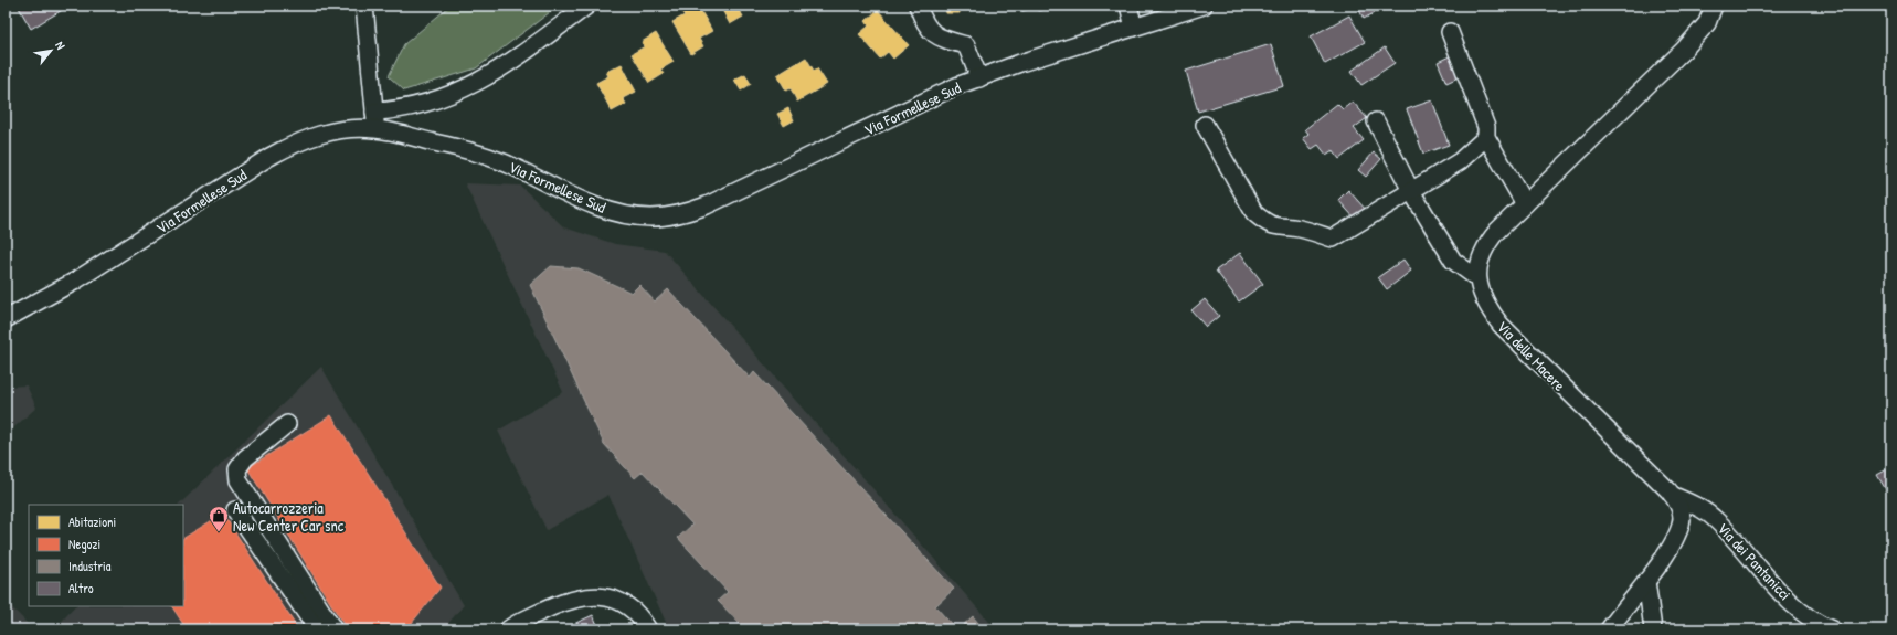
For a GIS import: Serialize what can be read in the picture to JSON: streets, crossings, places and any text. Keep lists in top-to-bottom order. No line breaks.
{"streets":{"street":["Via Formellese Sud","Via delle Macere","Via dei Pantanicci"]},"crossings":[["Via delle Macere","Via dei Pantanicci"]],"places":{"shop":["Autocarrozzeria New Center Car snc"]},"legend":["Abitazioni","Negozi","Industria","Altro"],"north":"top right"}
